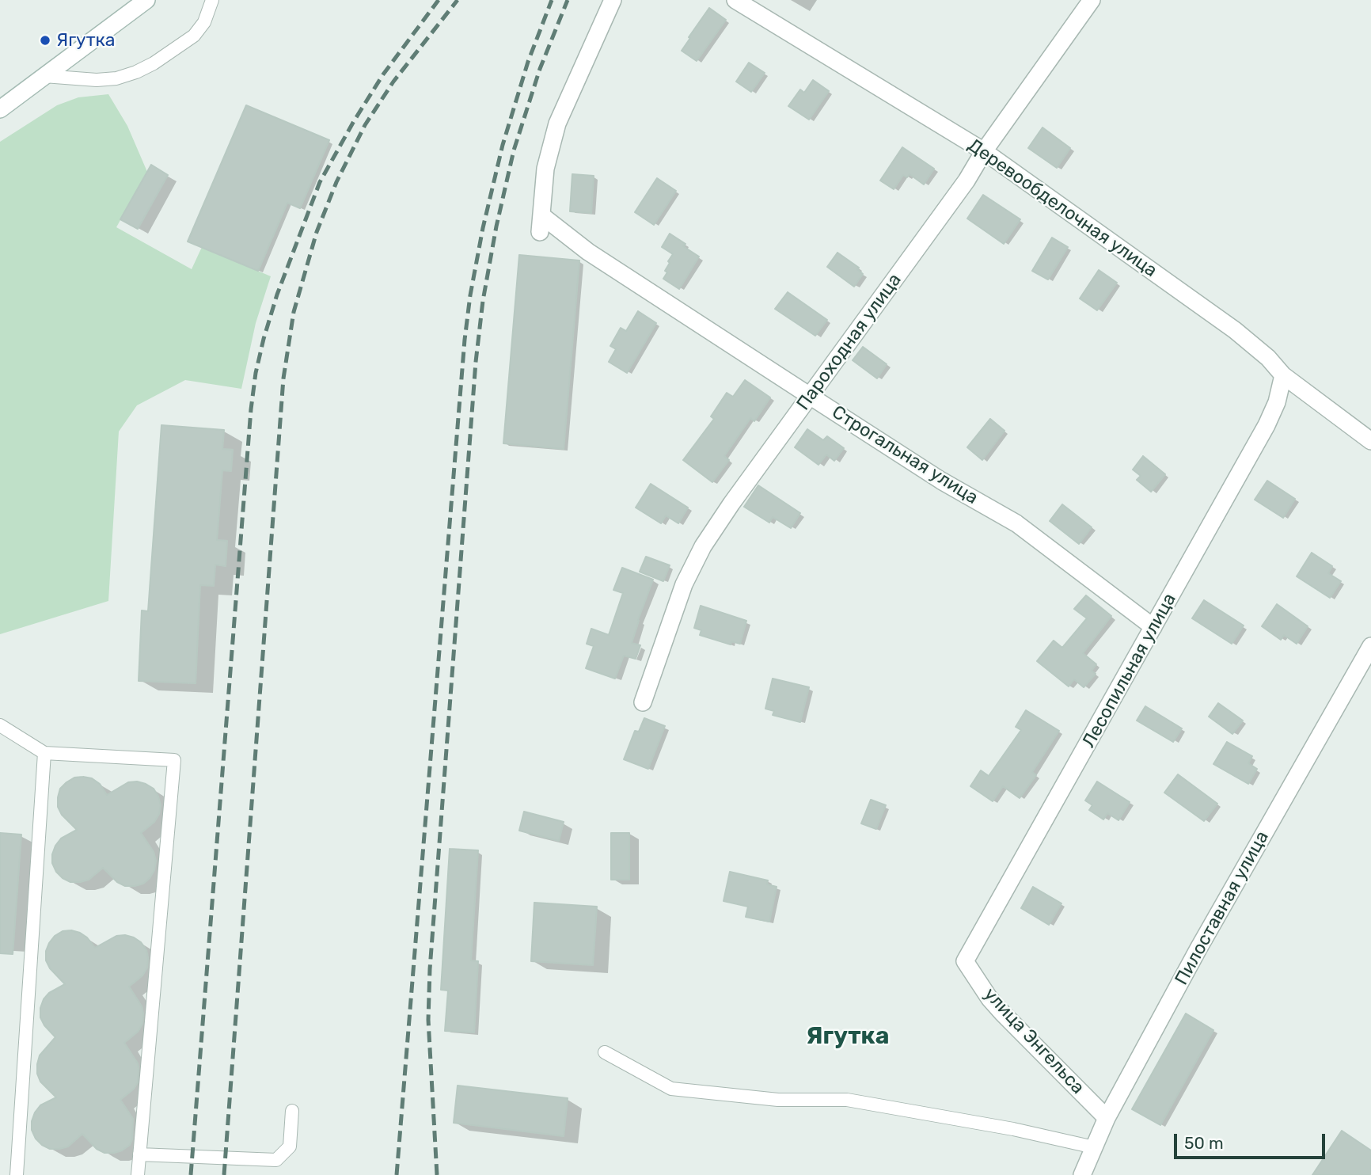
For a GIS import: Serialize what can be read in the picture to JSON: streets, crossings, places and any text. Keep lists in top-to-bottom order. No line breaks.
{"streets":{"street":["Деревообделочная улица","Пароходная улица","Строгальная улица","Лесопильная улица","Пилоставная улица","улица Энгельса"]},"crossings":[["Деревообделочная улица","Пароходная улица"],["Деревообделочная улица","Лесопильная улица"],["Пароходная улица","Строгальная улица"],["Строгальная улица","Лесопильная улица"],["Лесопильная улица","улица Энгельса"],["Пилоставная улица","улица Энгельса"]],"districts":["Ягутка"],"places":["Ягутка"],"scale_bar":"50 m"}
